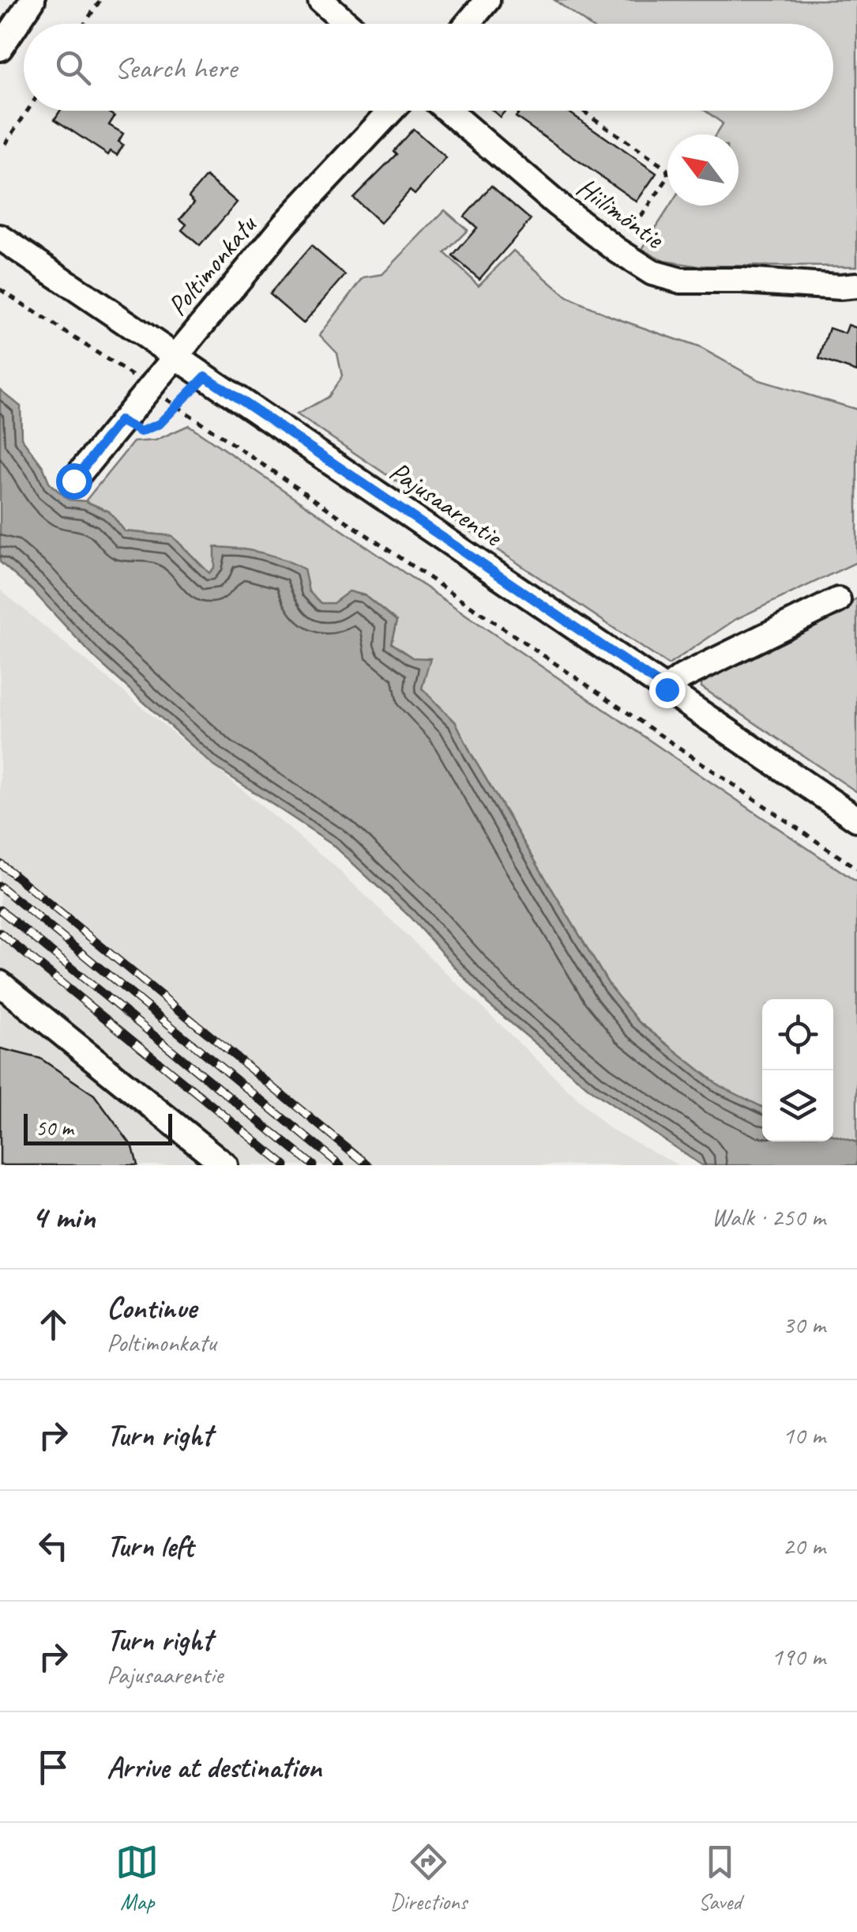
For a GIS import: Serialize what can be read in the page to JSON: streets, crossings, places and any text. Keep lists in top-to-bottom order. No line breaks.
{"streets":{"street":["Hiilimöntie","Poltimonkatu","Pajusaarentie"]},"crossings":[["Poltimonkatu","Pajusaarentie"]],"scale_bar":"50 m","north":"top left","page":{"search":"Search here","scale":"50 m","heading":["4 min","Walk · 250 m"],"list":[["Continue","Poltimonkatu","30 m"],["Turn right","10 m"],["Turn left","20 m"],["Turn right","Pajusaarentie","190 m"],"Arrive at destination"],"nav":["Map","Directions","Saved"]}}
